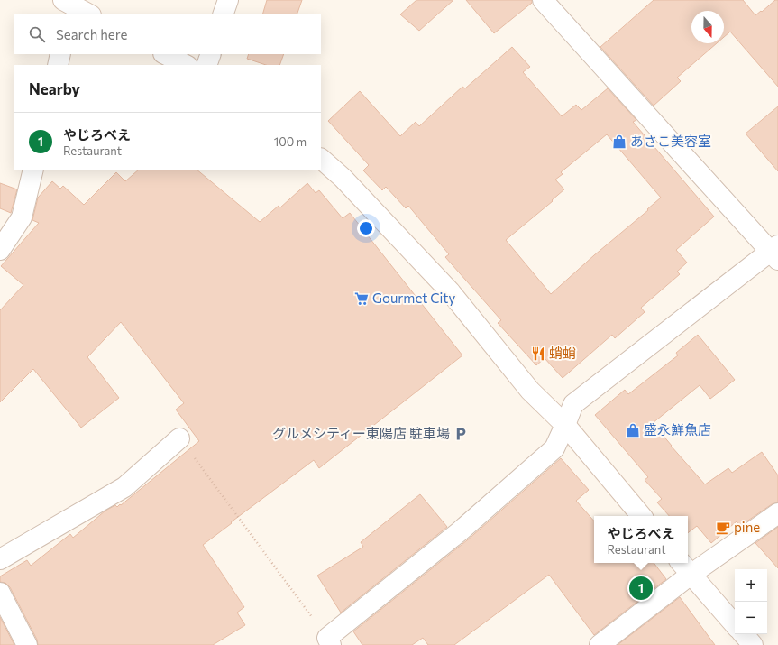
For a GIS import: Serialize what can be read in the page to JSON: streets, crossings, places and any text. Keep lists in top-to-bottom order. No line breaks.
{"places":{"shop":["あさこ美容室","盛永鮮魚店"],"supermarket":["Gourmet City"],"restaurant":["蛸蛸"],"parking":["グルメシティー東陽店 駐車場"],"cafe":["pine"]},"north":"bottom","page":{"search":"Search here","heading":"Nearby","list":[{"mark":"1","name":"やじろべえ","note":"Restaurant","value":"100 m"}],"popup":["やじろべえ","Restaurant"],"map_buttons":["+","−"],"pins":"1"}}
